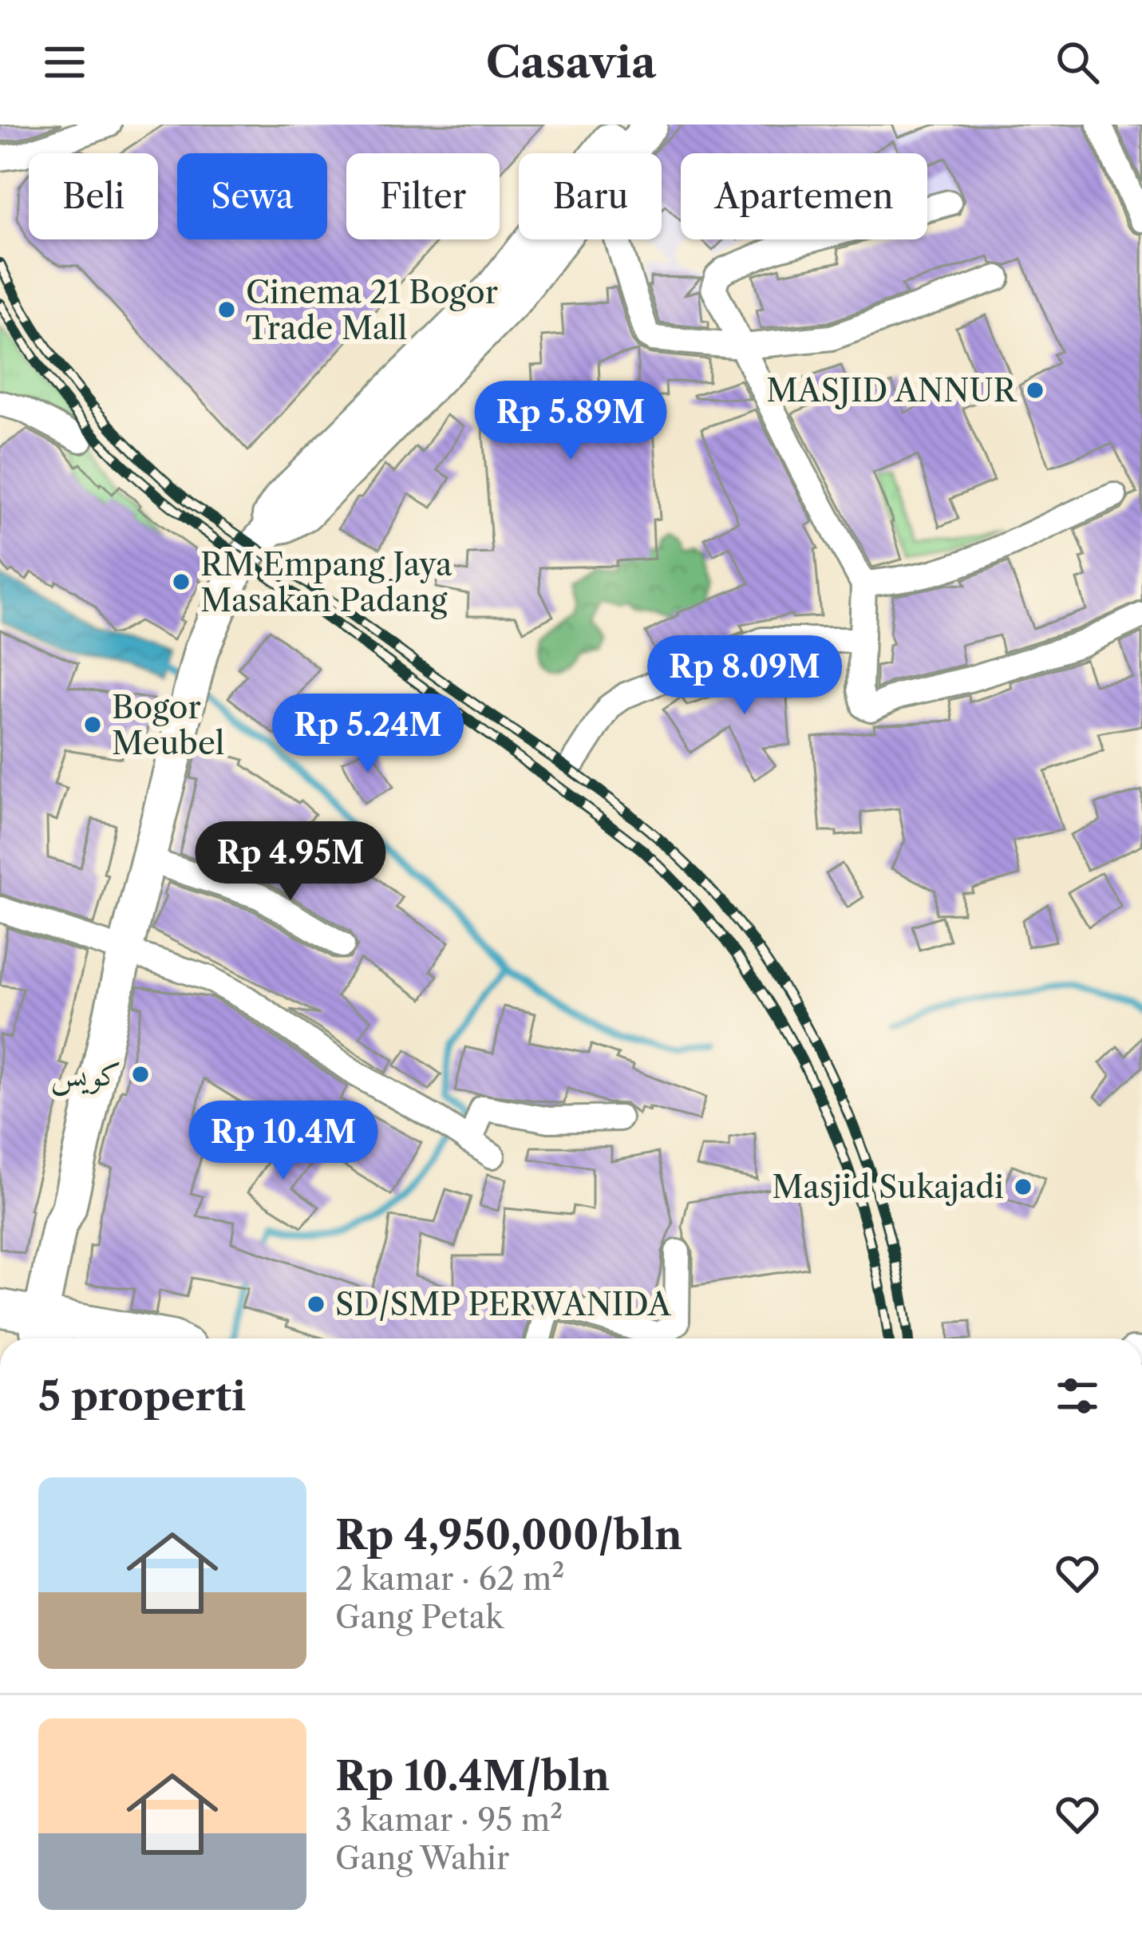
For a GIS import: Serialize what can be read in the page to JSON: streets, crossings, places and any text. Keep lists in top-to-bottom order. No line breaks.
{"places":["Cinema 21 Bogor Trade Mall","MASJID ANNUR","RM Empang Jaya Masakan Padang","Bogor Meubel","كويس","Masjid Sukajadi","SD/SMP PERWANIDA"],"page":{"header":"Casavia","chip":["Beli","Sewa","Filter","Baru","Apartemen"],"price":["Rp 5.89M","Rp 8.09M","Rp 5.24M","Rp 4.95M","Rp 10.4M"],"heading":"5 properti","list":[{"name":"Rp 4,950,000/bln","note":"2 kamar · 62 m² · Gang Petak"},{"name":"Rp 10.4M/bln","note":"3 kamar · 95 m² · Gang Wahir"}]}}
